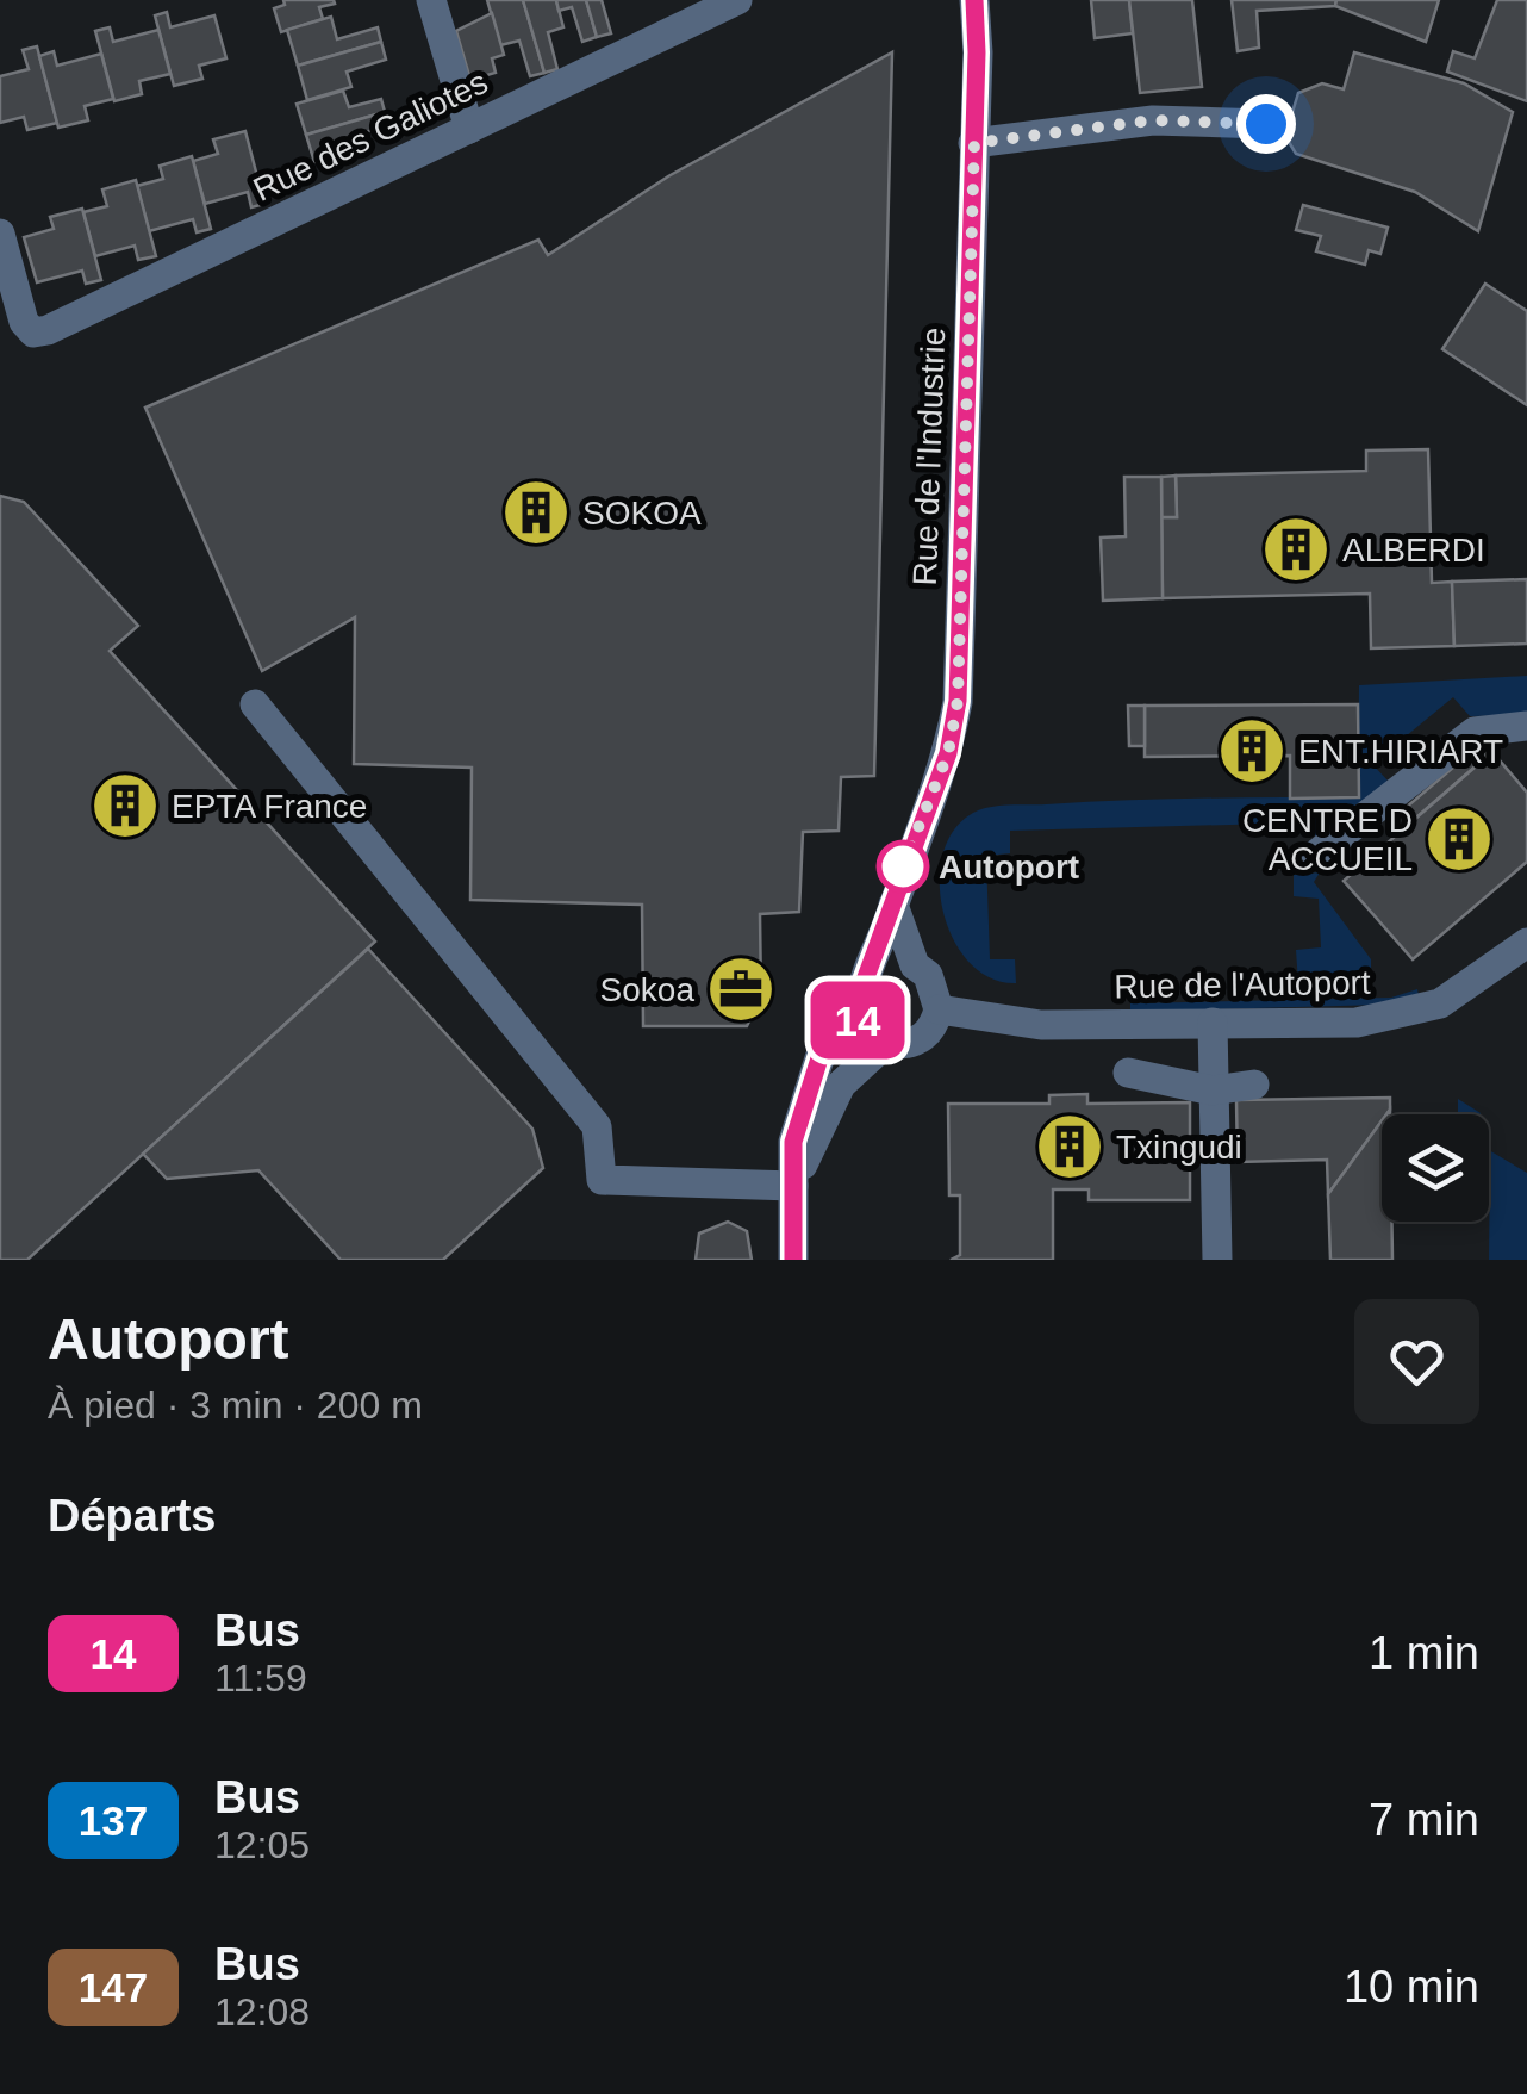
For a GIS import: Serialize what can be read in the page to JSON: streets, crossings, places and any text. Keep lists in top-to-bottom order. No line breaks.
{"streets":{"street":["Rue des Galiotes","Rue de l'Industrie","Rue de l'Autoport"]},"crossings":[["Rue de l'Industrie","Rue de l'Autoport"]],"places":{"building":["SOKOA","ALBERDI","ENT.HIRIART","EPTA France","CENTRE D ACCUEIL","Txingudi"],"other":["Autoport"],"office":["Sokoa"]},"lines":["bus line 14"],"page":{"on_map":"14","heading":[["Autoport","À pied · 3 min · 200 m"],"Départs"],"list":[{"mark":"14","name":"Bus","note":"11:59","value":"1 min"},{"mark":"137","name":"Bus","note":"12:05","value":"7 min"},{"mark":"147","name":"Bus","note":"12:08","value":"10 min"}]}}
